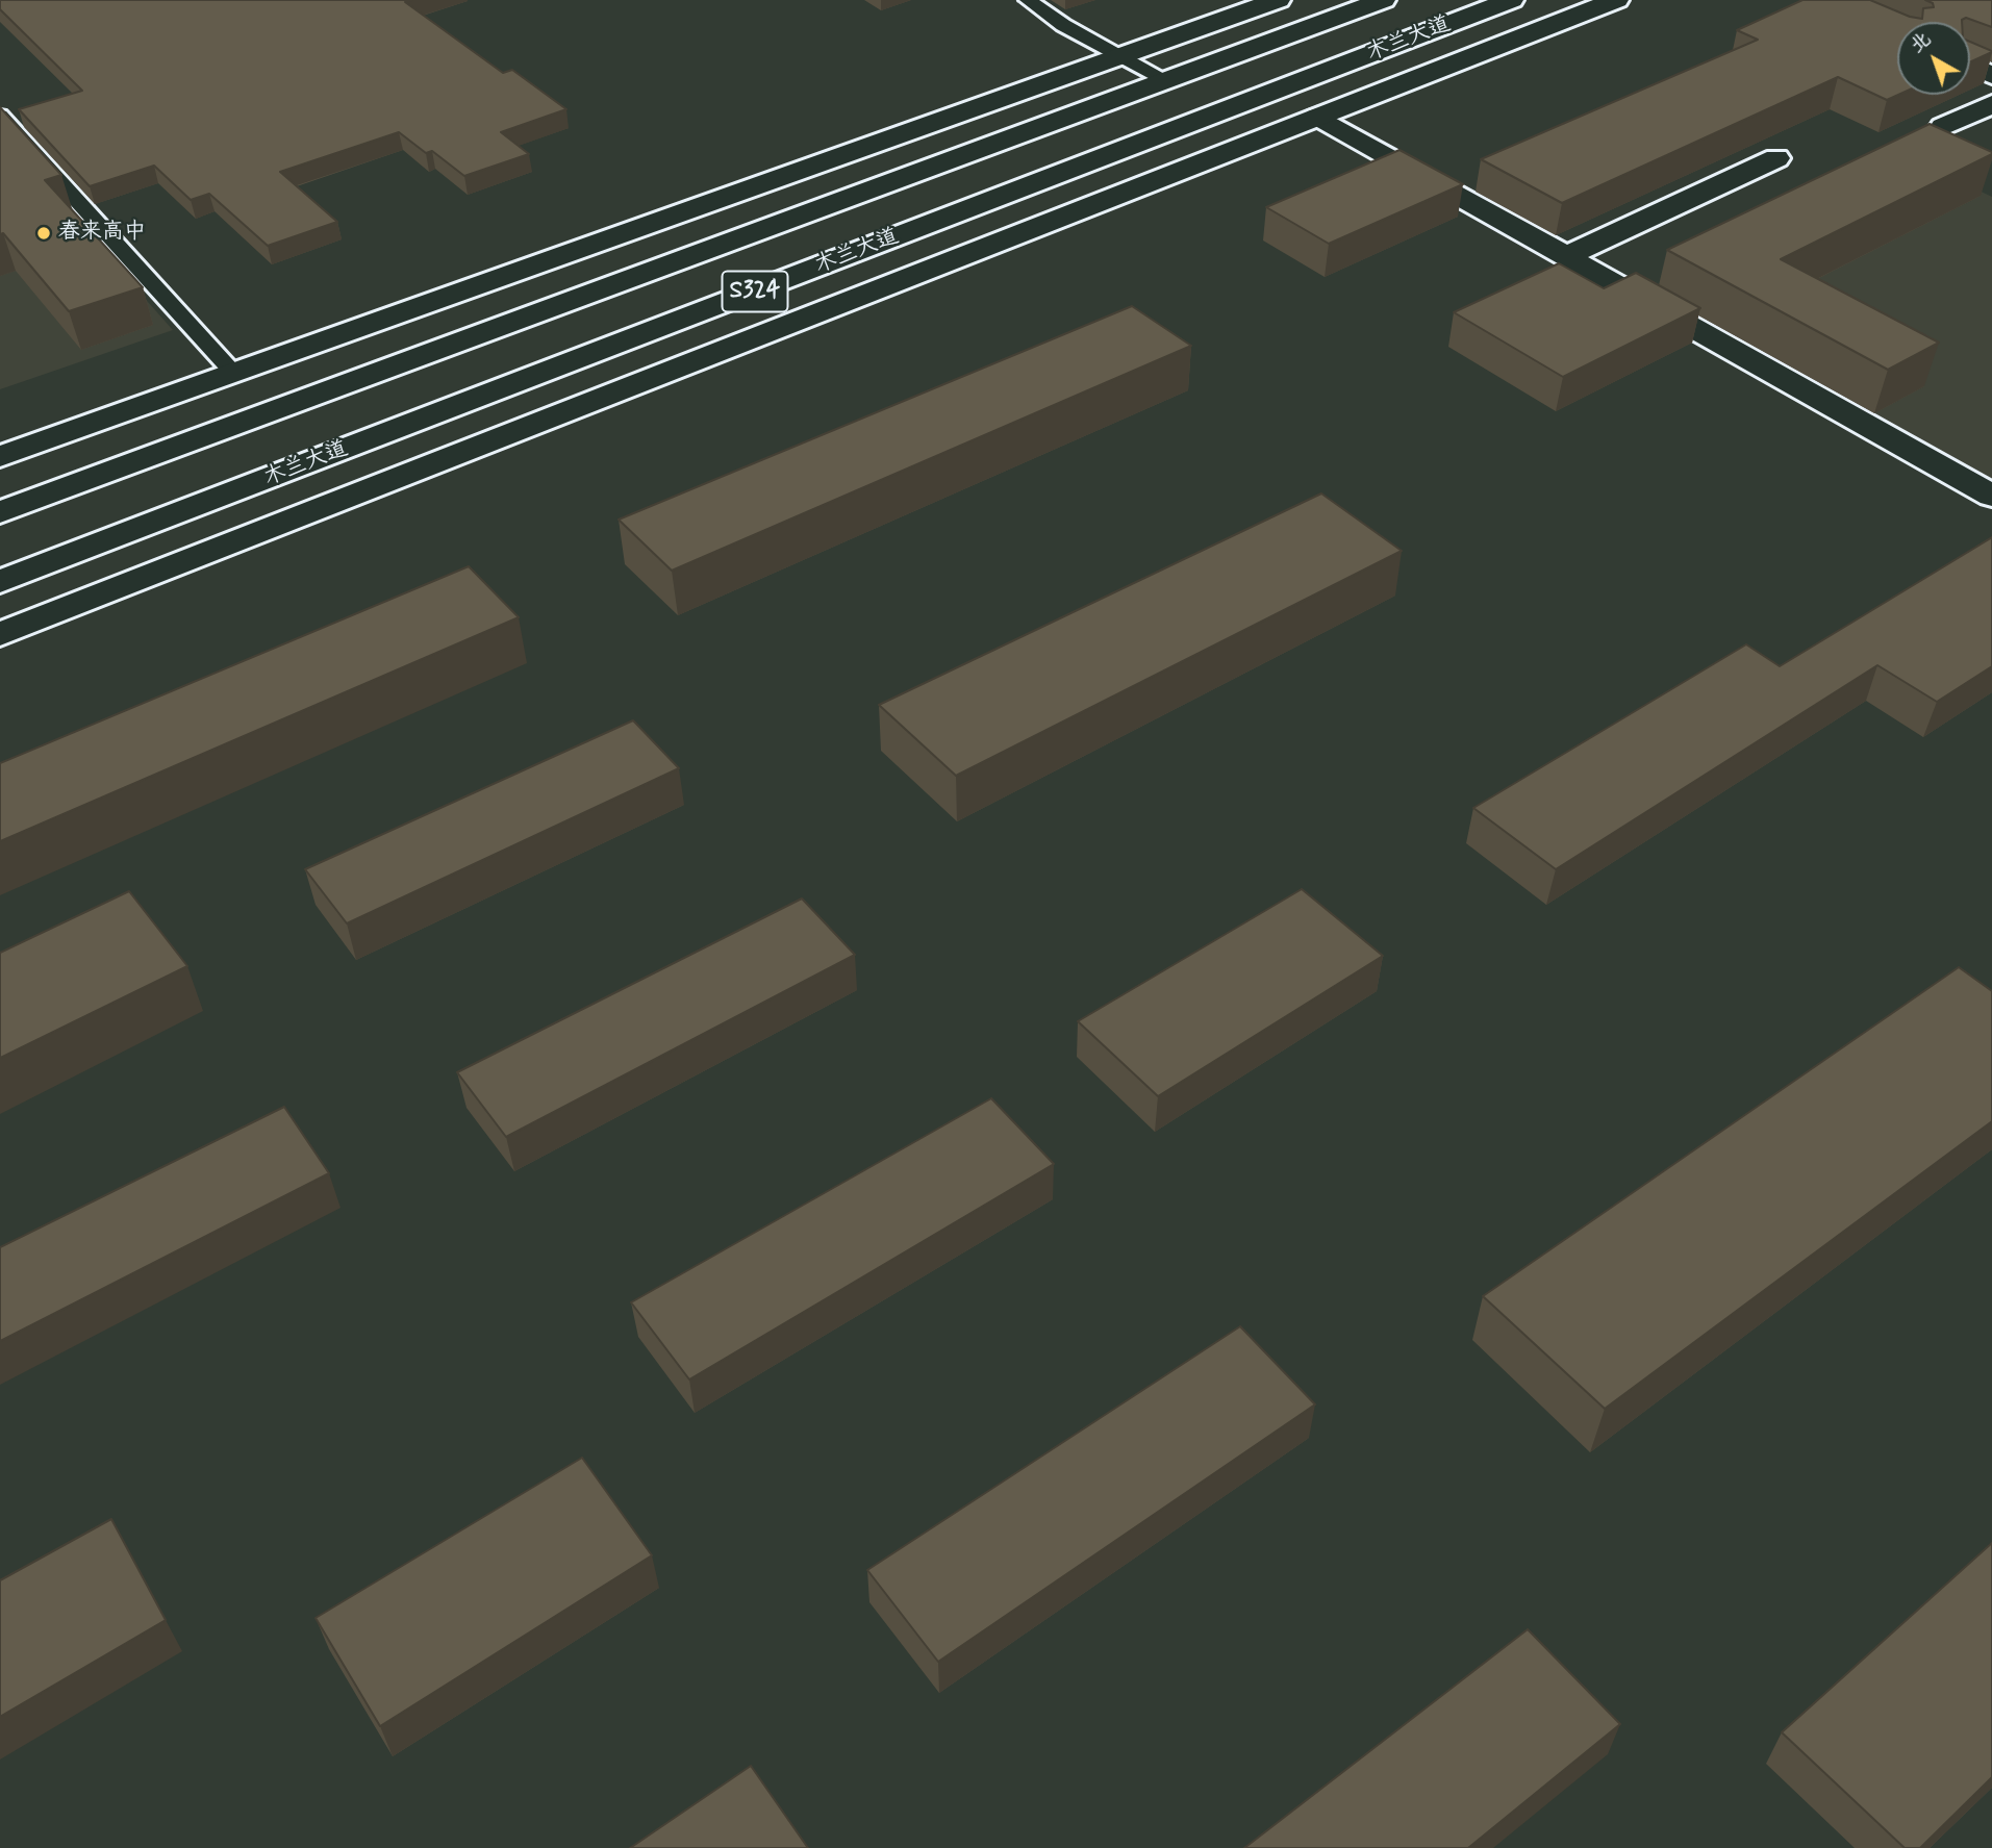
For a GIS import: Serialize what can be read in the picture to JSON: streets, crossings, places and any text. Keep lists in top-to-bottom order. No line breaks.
{"streets":{"main road":["木兰大道","S324"]},"places":["春来高中"],"north":"top left"}
